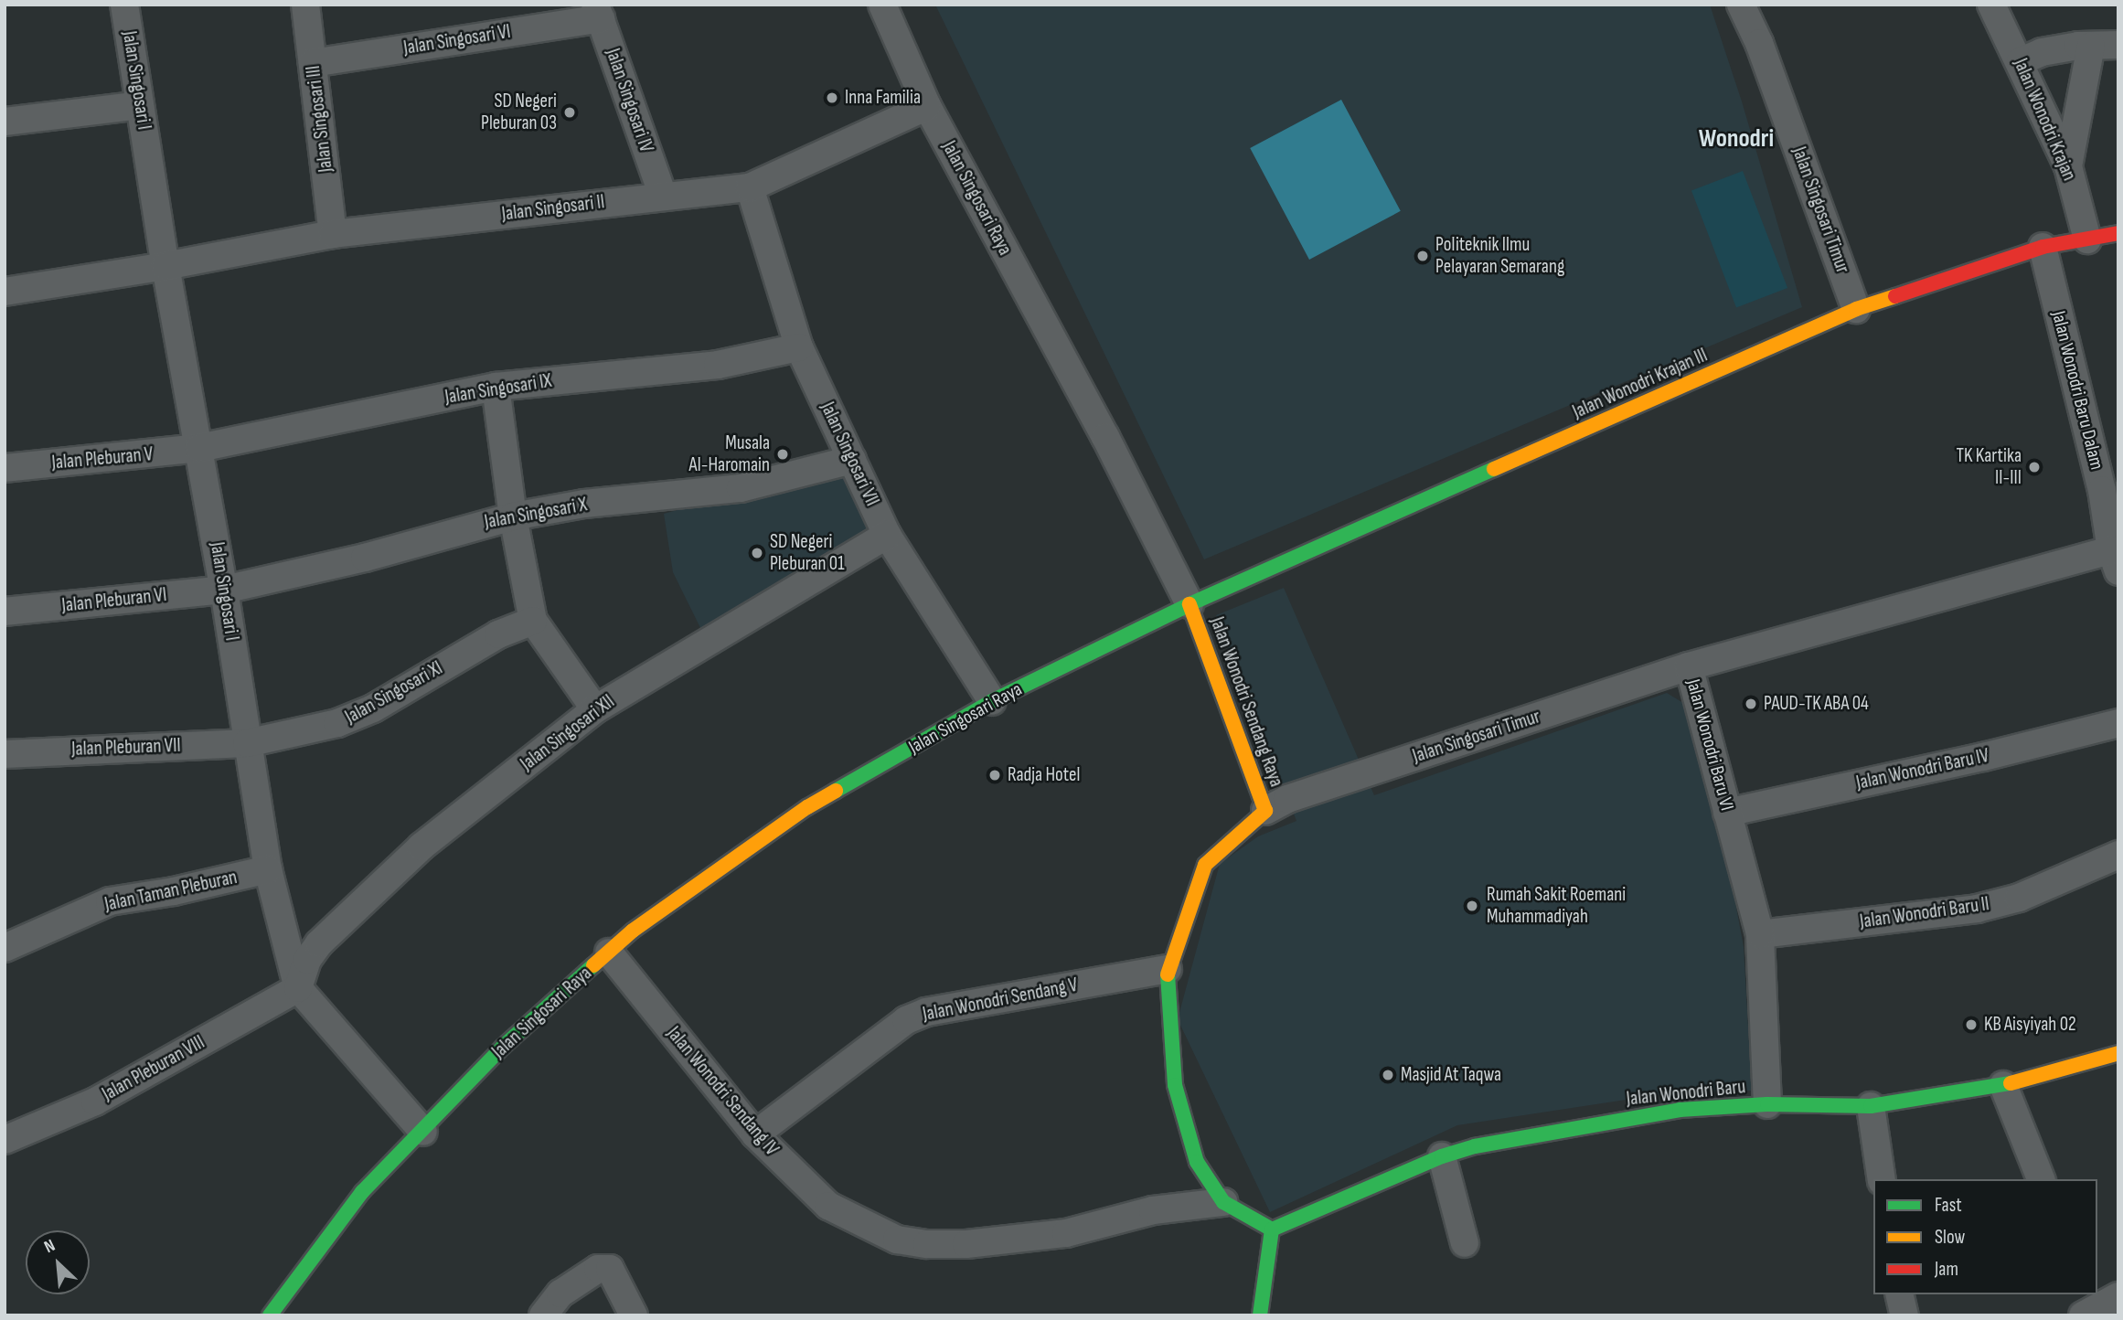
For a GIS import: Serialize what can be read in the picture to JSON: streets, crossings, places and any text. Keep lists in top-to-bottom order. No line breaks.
{"streets":{"main road":["Jalan Singosari Raya","Jalan Wonodri Krajan III","Jalan Wonodri Sendang Raya","Jalan Wonodri Baru"],"street":["Jalan Singosari VI","Jalan Singosari I","Jalan Singosari IV","Jalan Singosari III","Jalan Wonodri Krajan","Jalan Singosari II","Jalan Singosari Timur","Jalan Singosari IX","Jalan Wonodri Baru Dalam","Jalan Singosari VII","Jalan Pleburan V","Jalan Singosari X","Jalan Pleburan VI","Jalan Singosari XI","Jalan Singosari XII","Jalan Wonodri Baru VI","Jalan Pleburan VII","Jalan Wonodri Baru IV","Jalan Taman Pleburan","Jalan Wonodri Baru II","Jalan Wonodri Sendang V","Jalan Pleburan VIII","Jalan Wonodri Sendang IV"]},"crossings":[["Jalan Singosari VI","Jalan Singosari IV"],["Jalan Singosari VI","Jalan Singosari III"],["Jalan Singosari I","Jalan Singosari Raya"],["Jalan Singosari I","Jalan Singosari II"],["Jalan Singosari I","Jalan Singosari IX"],["Jalan Singosari I","Jalan Pleburan V"],["Jalan Singosari I","Jalan Singosari X"],["Jalan Singosari I","Jalan Pleburan VI"],["Jalan Singosari I","Jalan Singosari XI"],["Jalan Singosari I","Jalan Singosari XII"],["Jalan Singosari I","Jalan Pleburan VII"],["Jalan Singosari I","Jalan Taman Pleburan"],["Jalan Singosari I","Jalan Pleburan VIII"],["Jalan Singosari IV","Jalan Singosari II"],["Jalan Singosari III","Jalan Singosari II"],["Jalan Wonodri Krajan","Jalan Wonodri Krajan III"],["Jalan Singosari Raya","Jalan Singosari II"],["Jalan Singosari Raya","Jalan Wonodri Krajan III"],["Jalan Singosari Raya","Jalan Singosari VII"],["Jalan Singosari Raya","Jalan Wonodri Sendang Raya"],["Jalan Singosari Raya","Jalan Wonodri Sendang IV"],["Jalan Singosari II","Jalan Singosari VII"],["Jalan Singosari Timur","Jalan Wonodri Krajan III"],["Jalan Singosari Timur","Jalan Wonodri Sendang Raya"],["Jalan Singosari Timur","Jalan Wonodri Baru VI"],["Jalan Wonodri Krajan III","Jalan Wonodri Baru Dalam"],["Jalan Wonodri Krajan III","Jalan Wonodri Sendang Raya"],["Jalan Singosari IX","Jalan Singosari VII"],["Jalan Singosari IX","Jalan Pleburan V"],["Jalan Wonodri Baru Dalam","Jalan Wonodri Baru VI"],["Jalan Singosari VII","Jalan Singosari X"],["Jalan Singosari VII","Jalan Singosari XII"],["Jalan Singosari X","Jalan Pleburan VI"],["Jalan Singosari XI","Jalan Pleburan VII"],["Jalan Wonodri Sendang Raya","Jalan Wonodri Sendang V"],["Jalan Wonodri Sendang Raya","Jalan Wonodri Sendang IV"],["Jalan Wonodri Sendang Raya","Jalan Wonodri Baru"],["Jalan Singosari XII","Jalan Pleburan VIII"],["Jalan Wonodri Baru VI","Jalan Wonodri Baru IV"],["Jalan Wonodri Baru VI","Jalan Wonodri Baru II"],["Jalan Wonodri Baru VI","Jalan Wonodri Baru"],["Jalan Wonodri Sendang V","Jalan Wonodri Sendang IV"]],"districts":["Wonodri"],"places":["Inna Familia","SD Negeri Pleburan 03","Politeknik Ilmu Pelayaran Semarang","Musala Al-Haromain","TK Kartika II-III","SD Negeri Pleburan 01","PAUD-TK ABA 04","Radja Hotel","Rumah Sakit Roemani Muhammadiyah","KB Aisyiyah 02","Masjid At Taqwa"],"legend":["Fast","Slow","Jam"],"north":"top left"}
